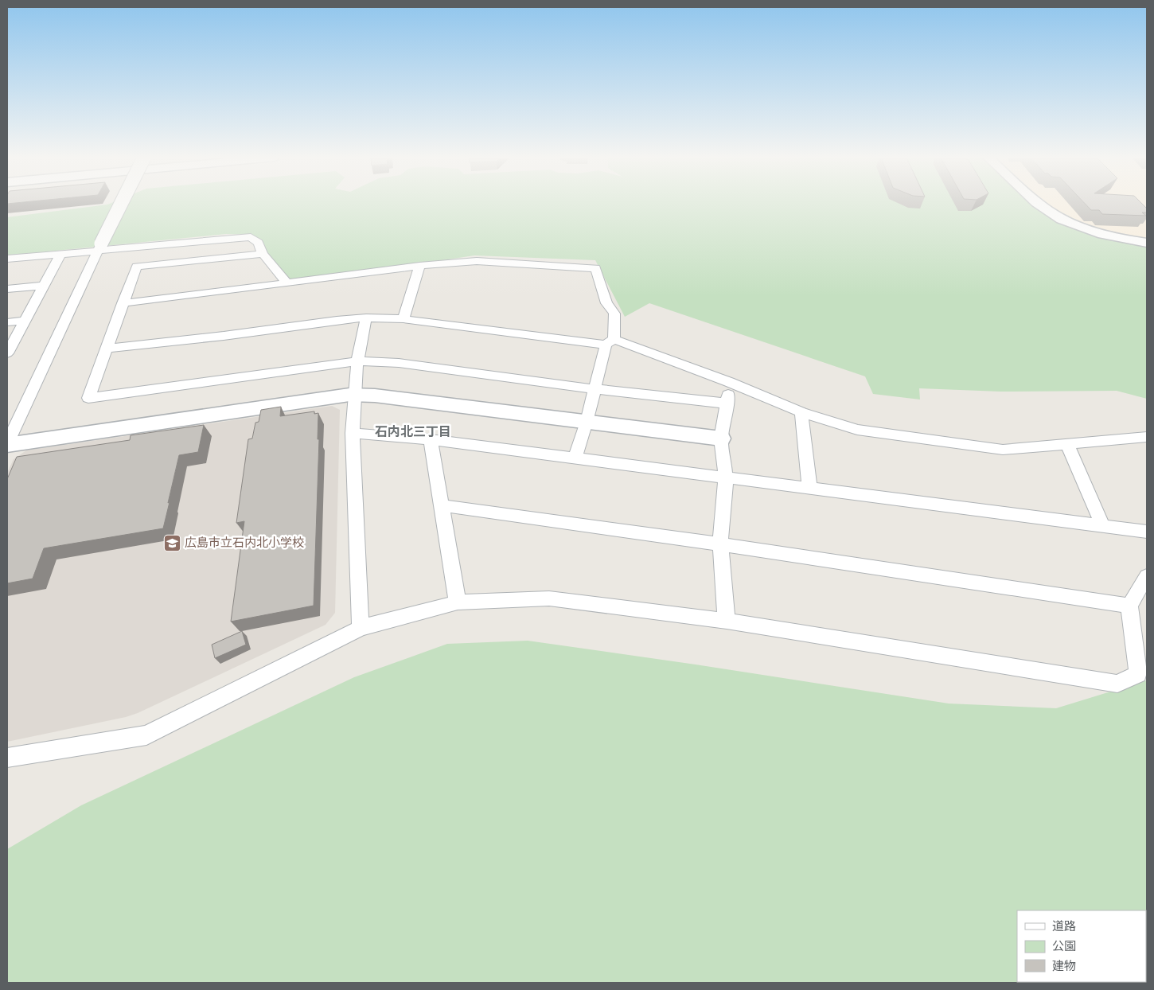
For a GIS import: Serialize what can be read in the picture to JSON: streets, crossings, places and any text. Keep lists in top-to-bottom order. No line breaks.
{"districts":["石内北三丁目"],"places":{"school or university":["広島市立石内北小学校"]},"legend":["道路","公園","建物"]}
